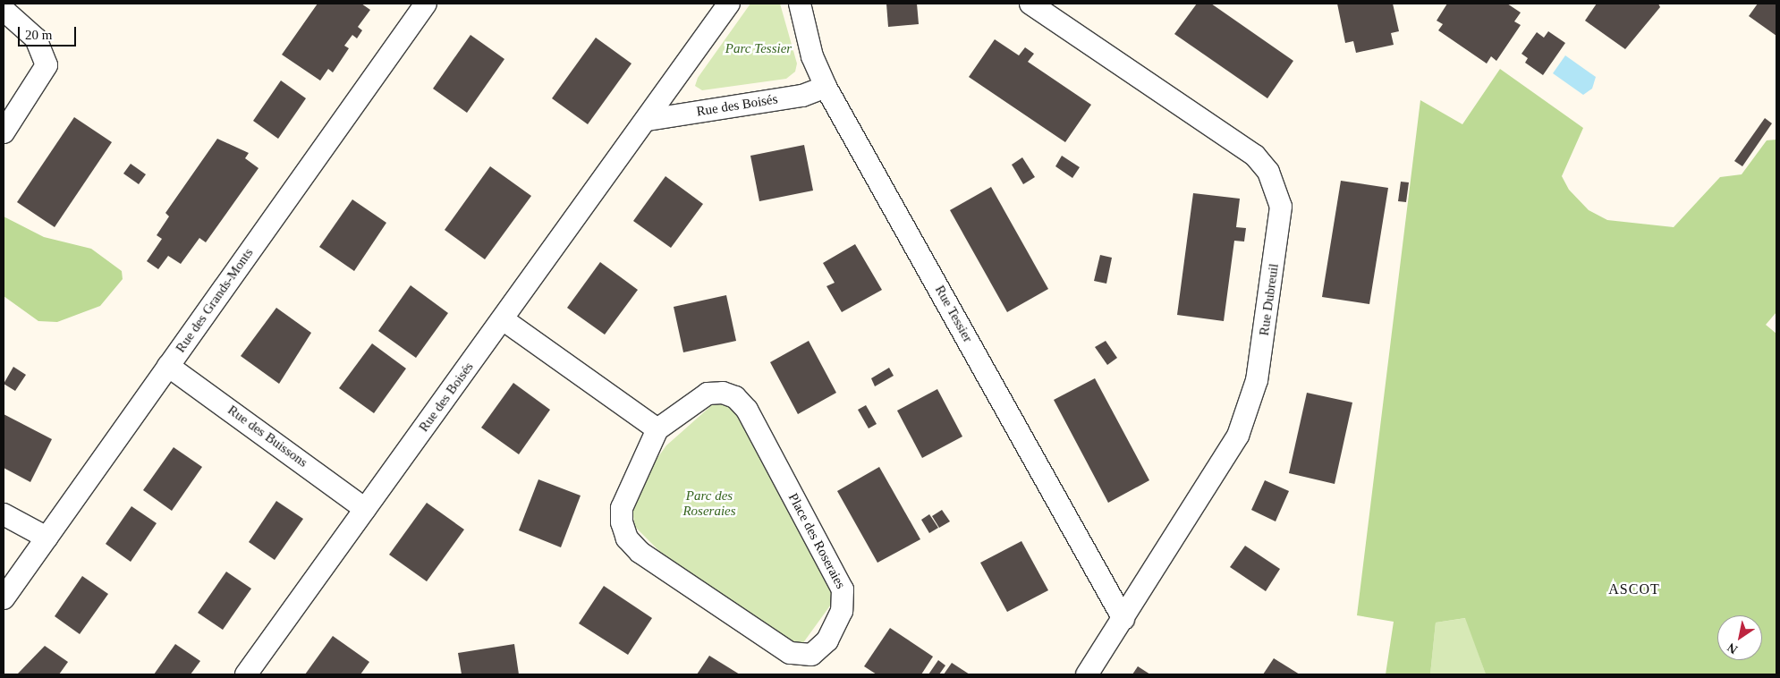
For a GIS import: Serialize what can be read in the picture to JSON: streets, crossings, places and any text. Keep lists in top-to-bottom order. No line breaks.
{"streets":{"street":["Rue des Boisés","Rue Dubreuil","Rue des Grands-Monts","Rue Tessier","Rue des Buissons","Place des Roseraies"]},"crossings":[["Rue des Boisés","Rue Tessier"],["Rue des Boisés","Rue des Buissons"],["Rue Dubreuil","Rue Tessier"],["Rue des Grands-Monts","Rue des Buissons"]],"districts":["ASCOT"],"parks":["Parc Tessier","Parc des Roseraies"],"scale_bar":"20 m","north":"bottom left"}
